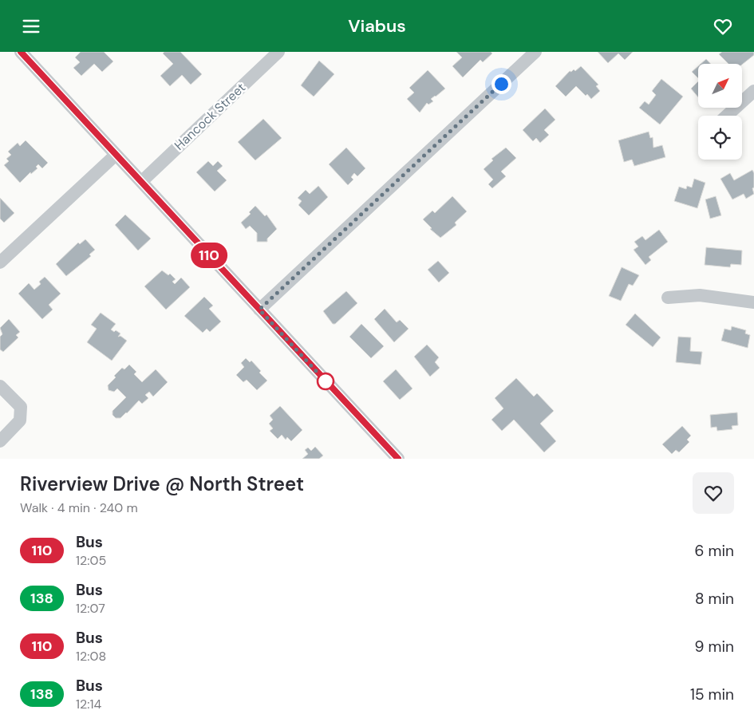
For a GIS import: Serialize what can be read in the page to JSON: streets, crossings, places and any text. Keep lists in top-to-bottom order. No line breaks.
{"streets":{"street":["Hancock Street"]},"lines":["bus line 110"],"north":"top right","page":{"header":"Viabus","on_map":"110","heading":["Riverview Drive @ North Street","Walk · 4 min · 240 m"],"list":[{"mark":"110","name":"Bus","note":"12:05","value":"6 min"},{"mark":"138","name":"Bus","note":"12:07","value":"8 min"},{"mark":"110","name":"Bus","note":"12:08","value":"9 min"},{"mark":"138","name":"Bus","note":"12:14","value":"15 min"}]}}
